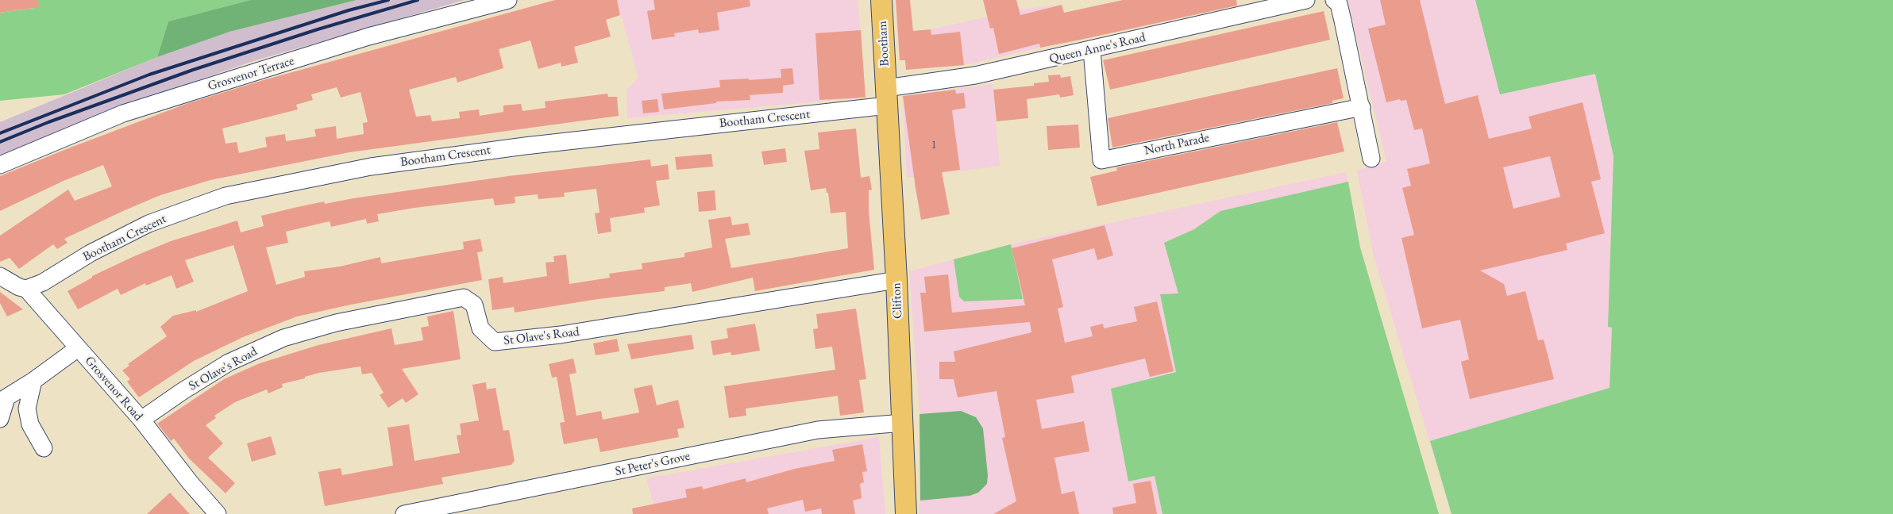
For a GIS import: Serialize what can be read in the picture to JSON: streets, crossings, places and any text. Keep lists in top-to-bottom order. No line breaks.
{"streets":{"main road":["Bootham","Clifton"],"street":["Queen Anne's Road","Grosvenor Terrace","Bootham Crescent","North Parade","St Olave's Road","Grosvenor Road","St Peter's Grove"]},"crossings":[["Bootham","Queen Anne's Road"],["Bootham","Bootham Crescent"],["Bootham","Clifton"],["Queen Anne's Road","Bootham Crescent"],["Queen Anne's Road","North Parade"],["Queen Anne's Road","Clifton"],["Bootham Crescent","Clifton"],["Bootham Crescent","Grosvenor Road"],["Clifton","St Olave's Road"],["Clifton","St Peter's Grove"],["St Olave's Road","Grosvenor Road"]],"house_numbers":["1"]}
